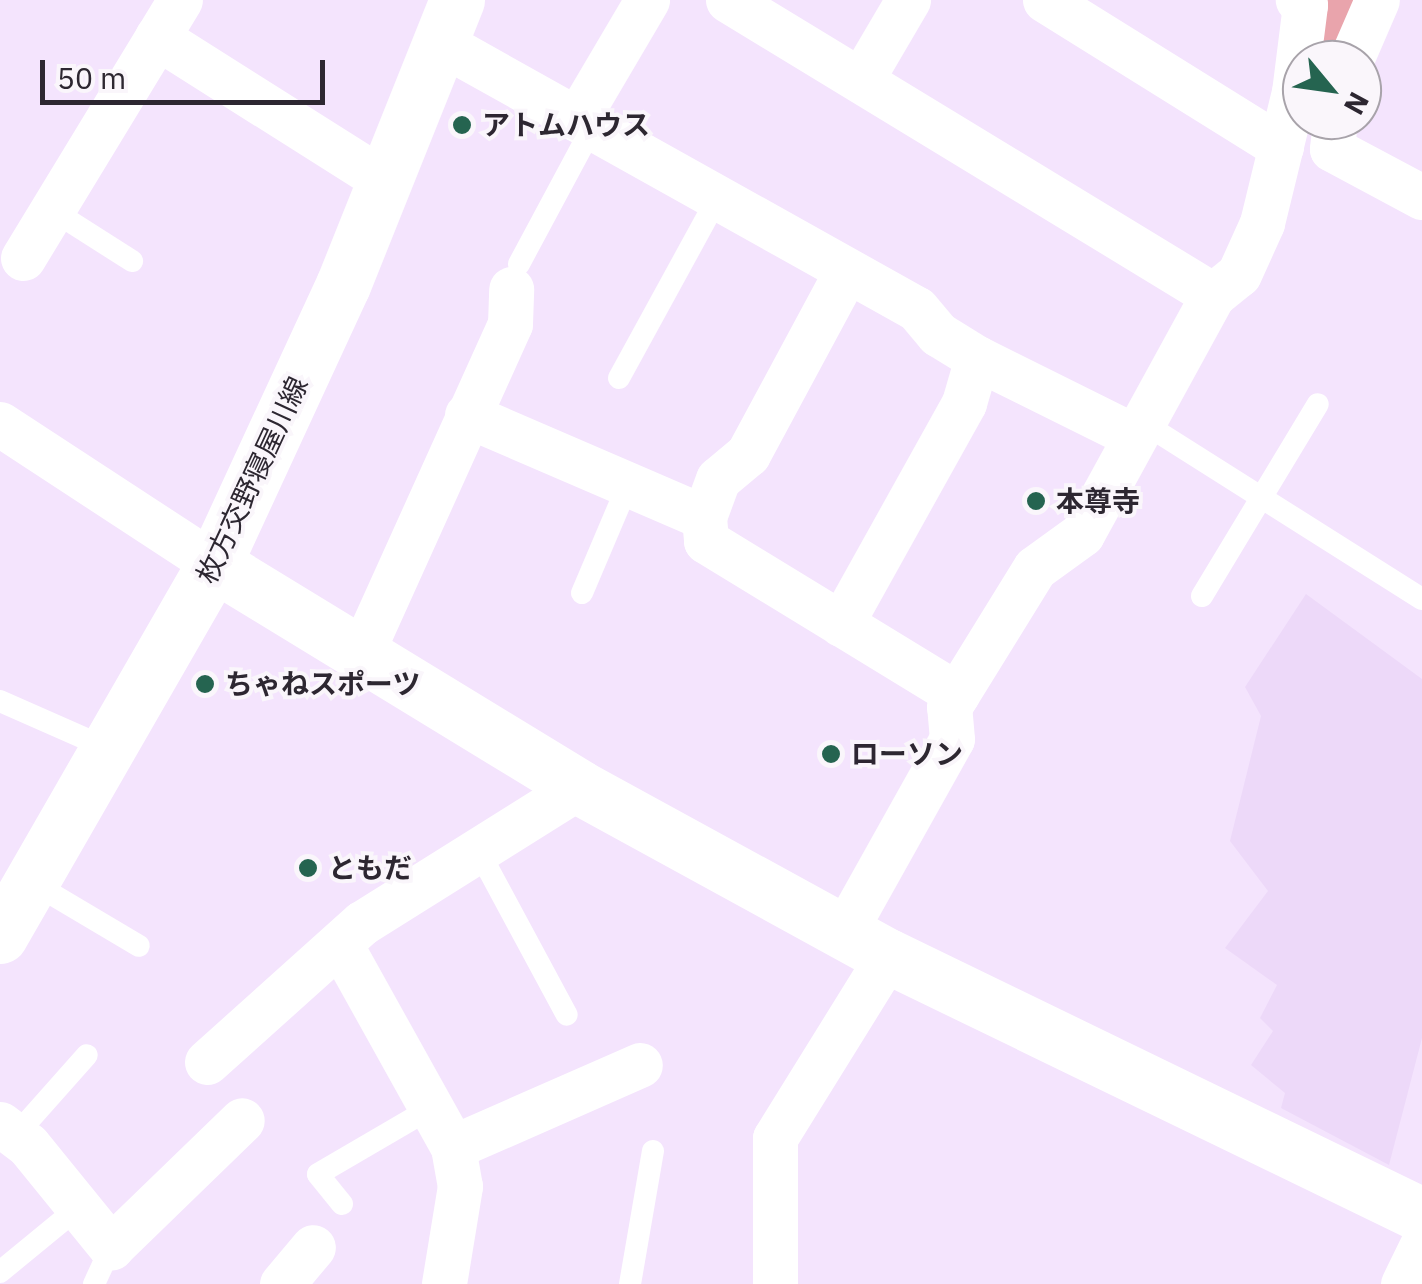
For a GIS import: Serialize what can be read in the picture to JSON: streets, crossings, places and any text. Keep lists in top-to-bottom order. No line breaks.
{"streets":{"street":["枚方交野寝屋川線"]},"places":["アトムハウス","本尊寺","ちゃねスポーツ","ローソン","ともだ"],"scale_bar":"50 m","north":"bottom right"}
